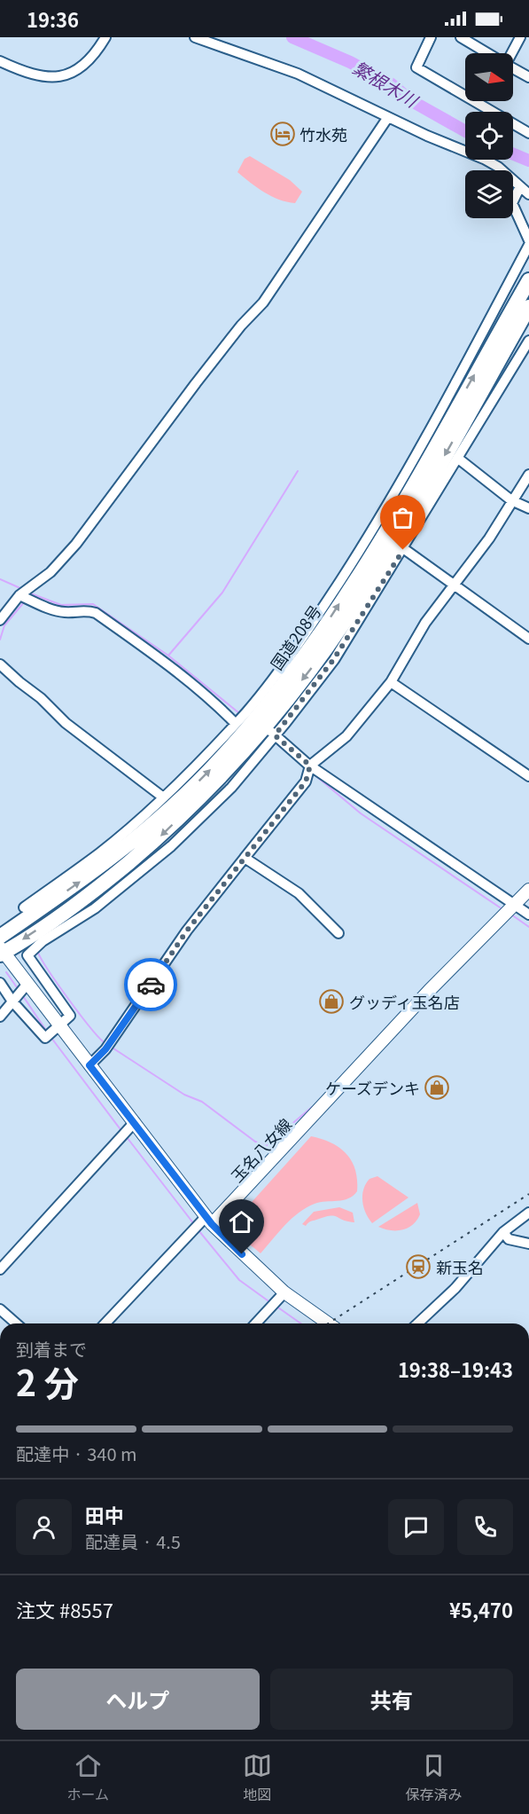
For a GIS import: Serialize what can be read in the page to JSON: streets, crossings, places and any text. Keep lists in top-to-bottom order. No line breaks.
{"streets":{"highway":["国道208号"],"main road":["玉名八女線"]},"water":["繁根木川"],"places":{"hotel":["竹水苑"],"shop":["グッディ玉名店","ケーズデンキ"],"station":["新玉名"]},"north":"right","page":{"status":"19:36","heading":["2 分","到着まで","19:38–19:43"],"panel":["田中","配達員 · 4.5","注文 #8557","¥5,470"],"bar":"配達中 · 340 m","buttons":["ヘルプ","共有"],"tabs":["ホーム","地図","保存済み"]}}
